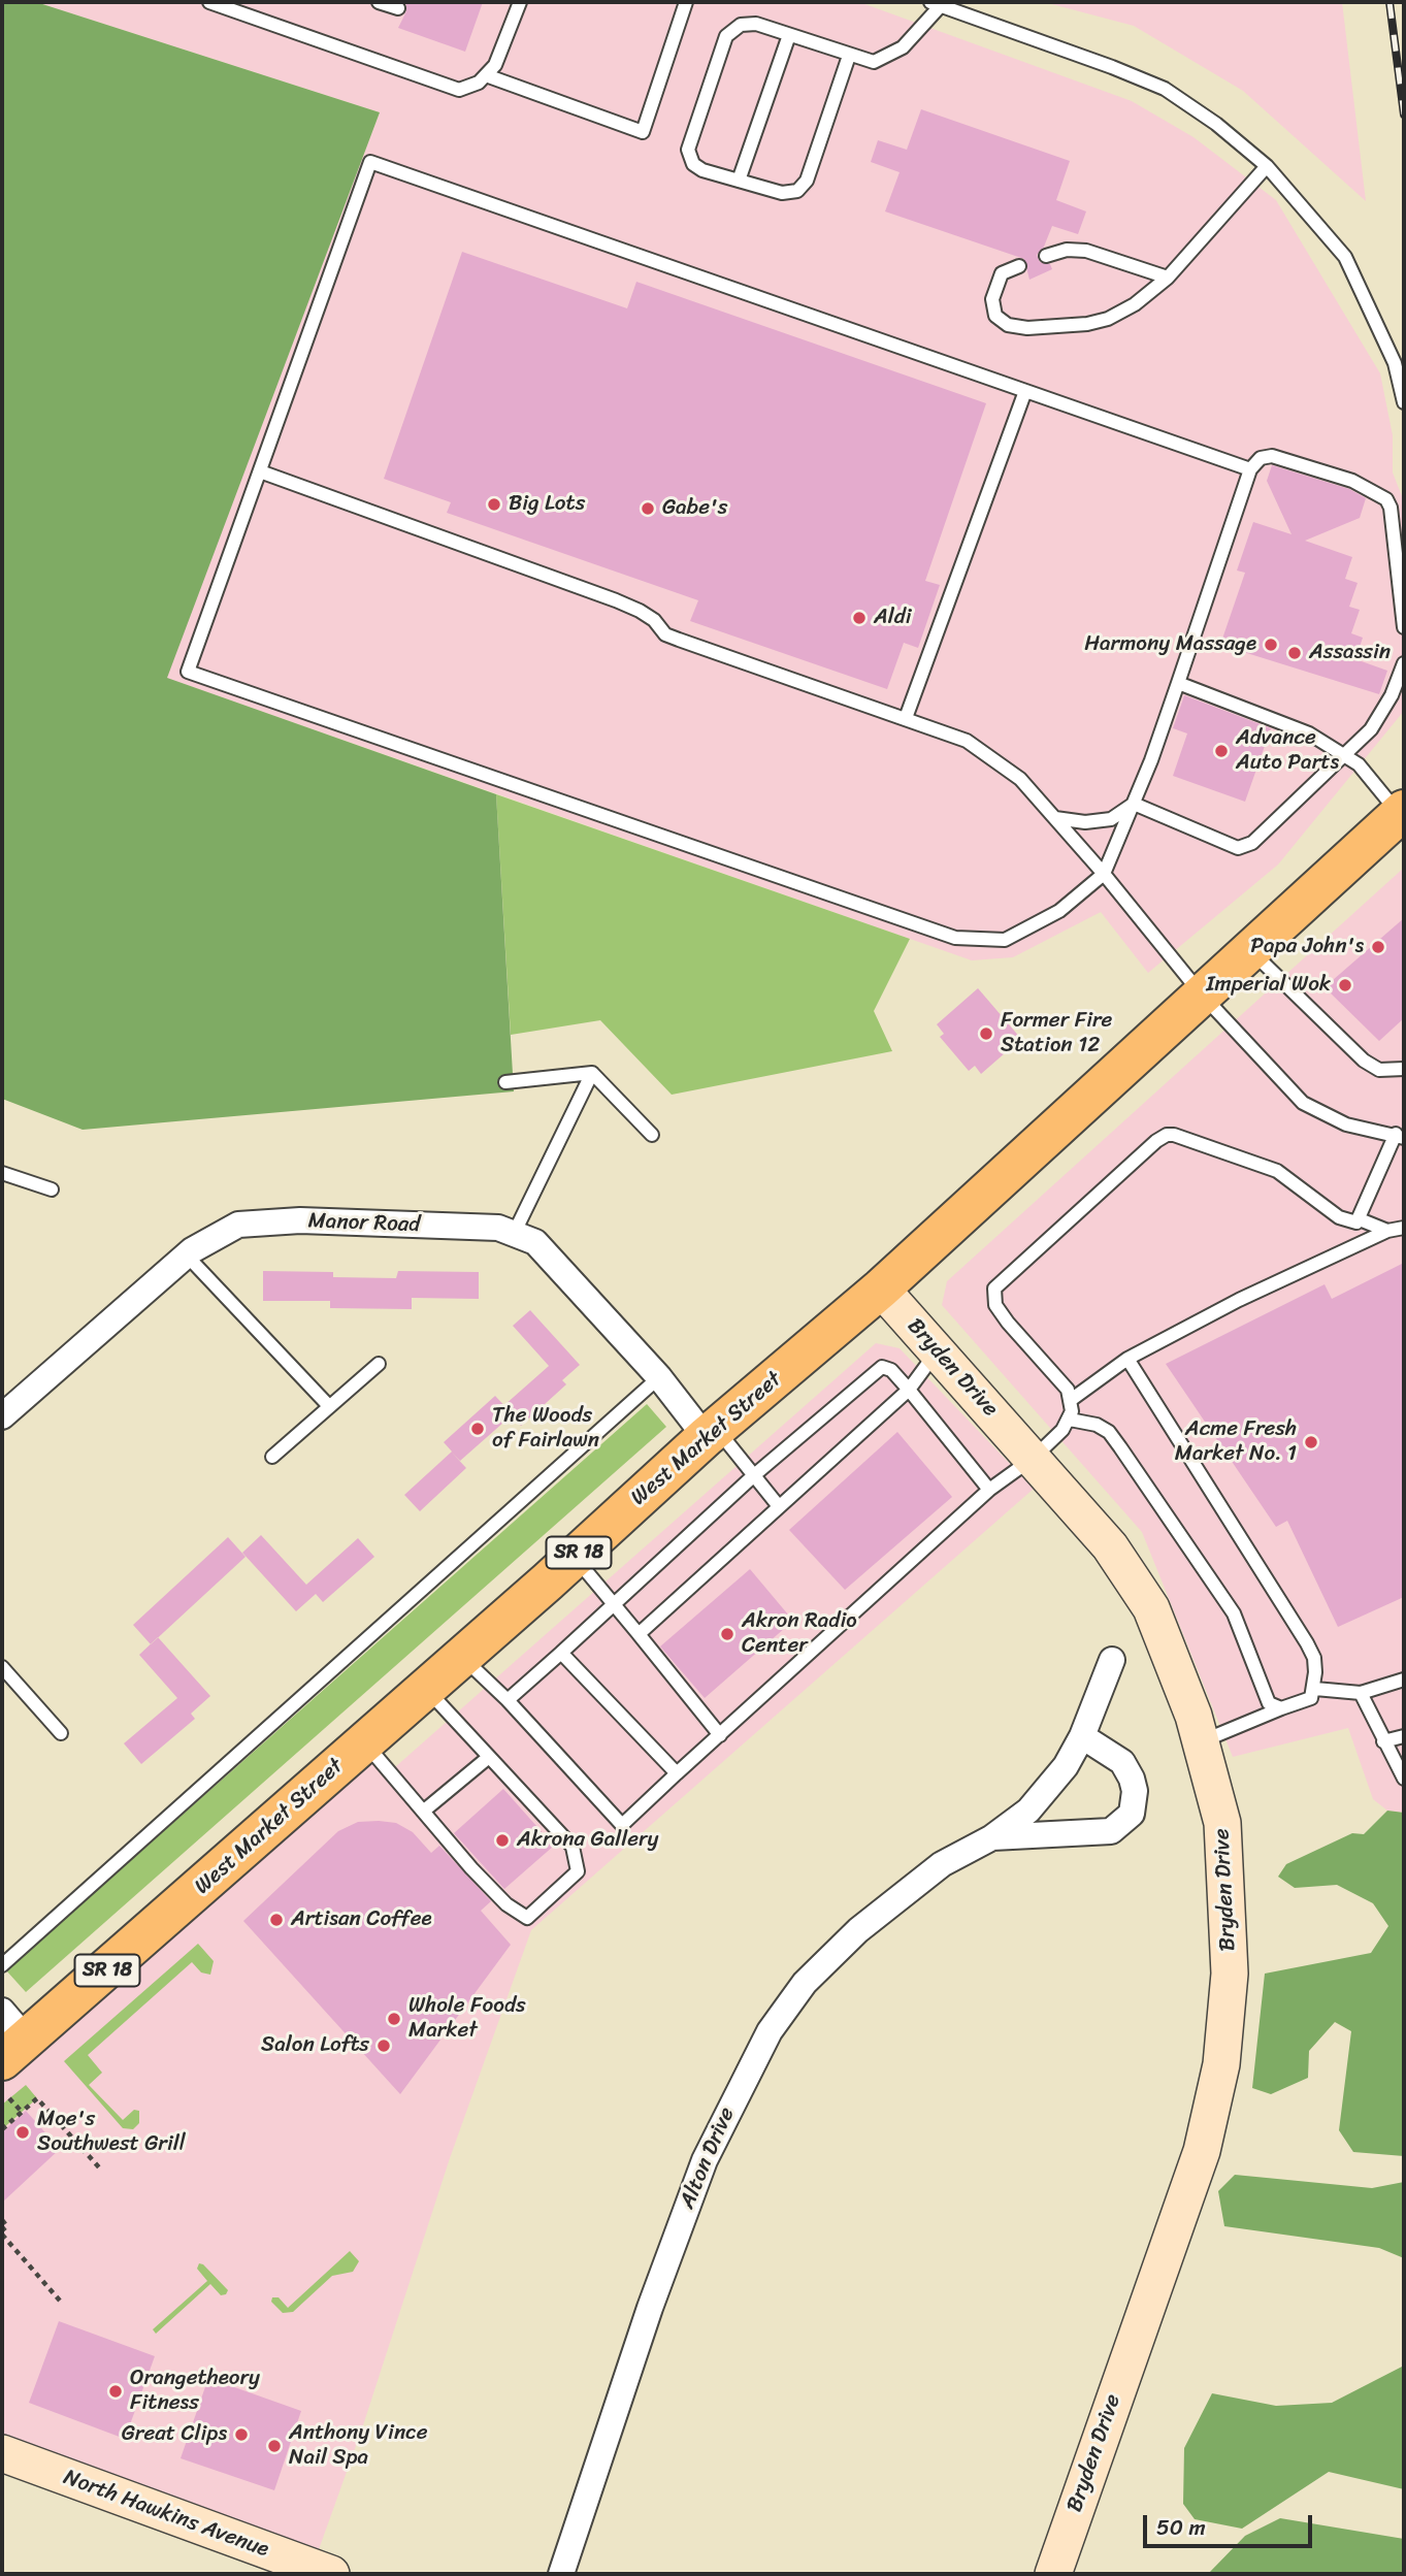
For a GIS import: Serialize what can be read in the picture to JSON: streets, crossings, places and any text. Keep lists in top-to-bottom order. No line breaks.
{"streets":{"main road":["West Market Street","SR 18"],"street":["Manor Road","Bryden Drive","Alton Drive","North Hawkins Avenue"]},"crossings":[["Manor Road","West Market Street"],["Bryden Drive","West Market Street"]],"places":["Big Lots","Gabe's","Aldi","Harmony Massage","Assassin","Advance Auto Parts","Papa John's","Imperial Wok","Former Fire Station 12","The Woods of Fairlawn","Acme Fresh Market No. 1","Akron Radio Center","Akrona Gallery","Artisan Coffee","Whole Foods Market","Salon Lofts","Moe's Southwest Grill","Orangetheory Fitness","Great Clips","Anthony Vince Nail Spa"],"scale_bar":"50 m"}
